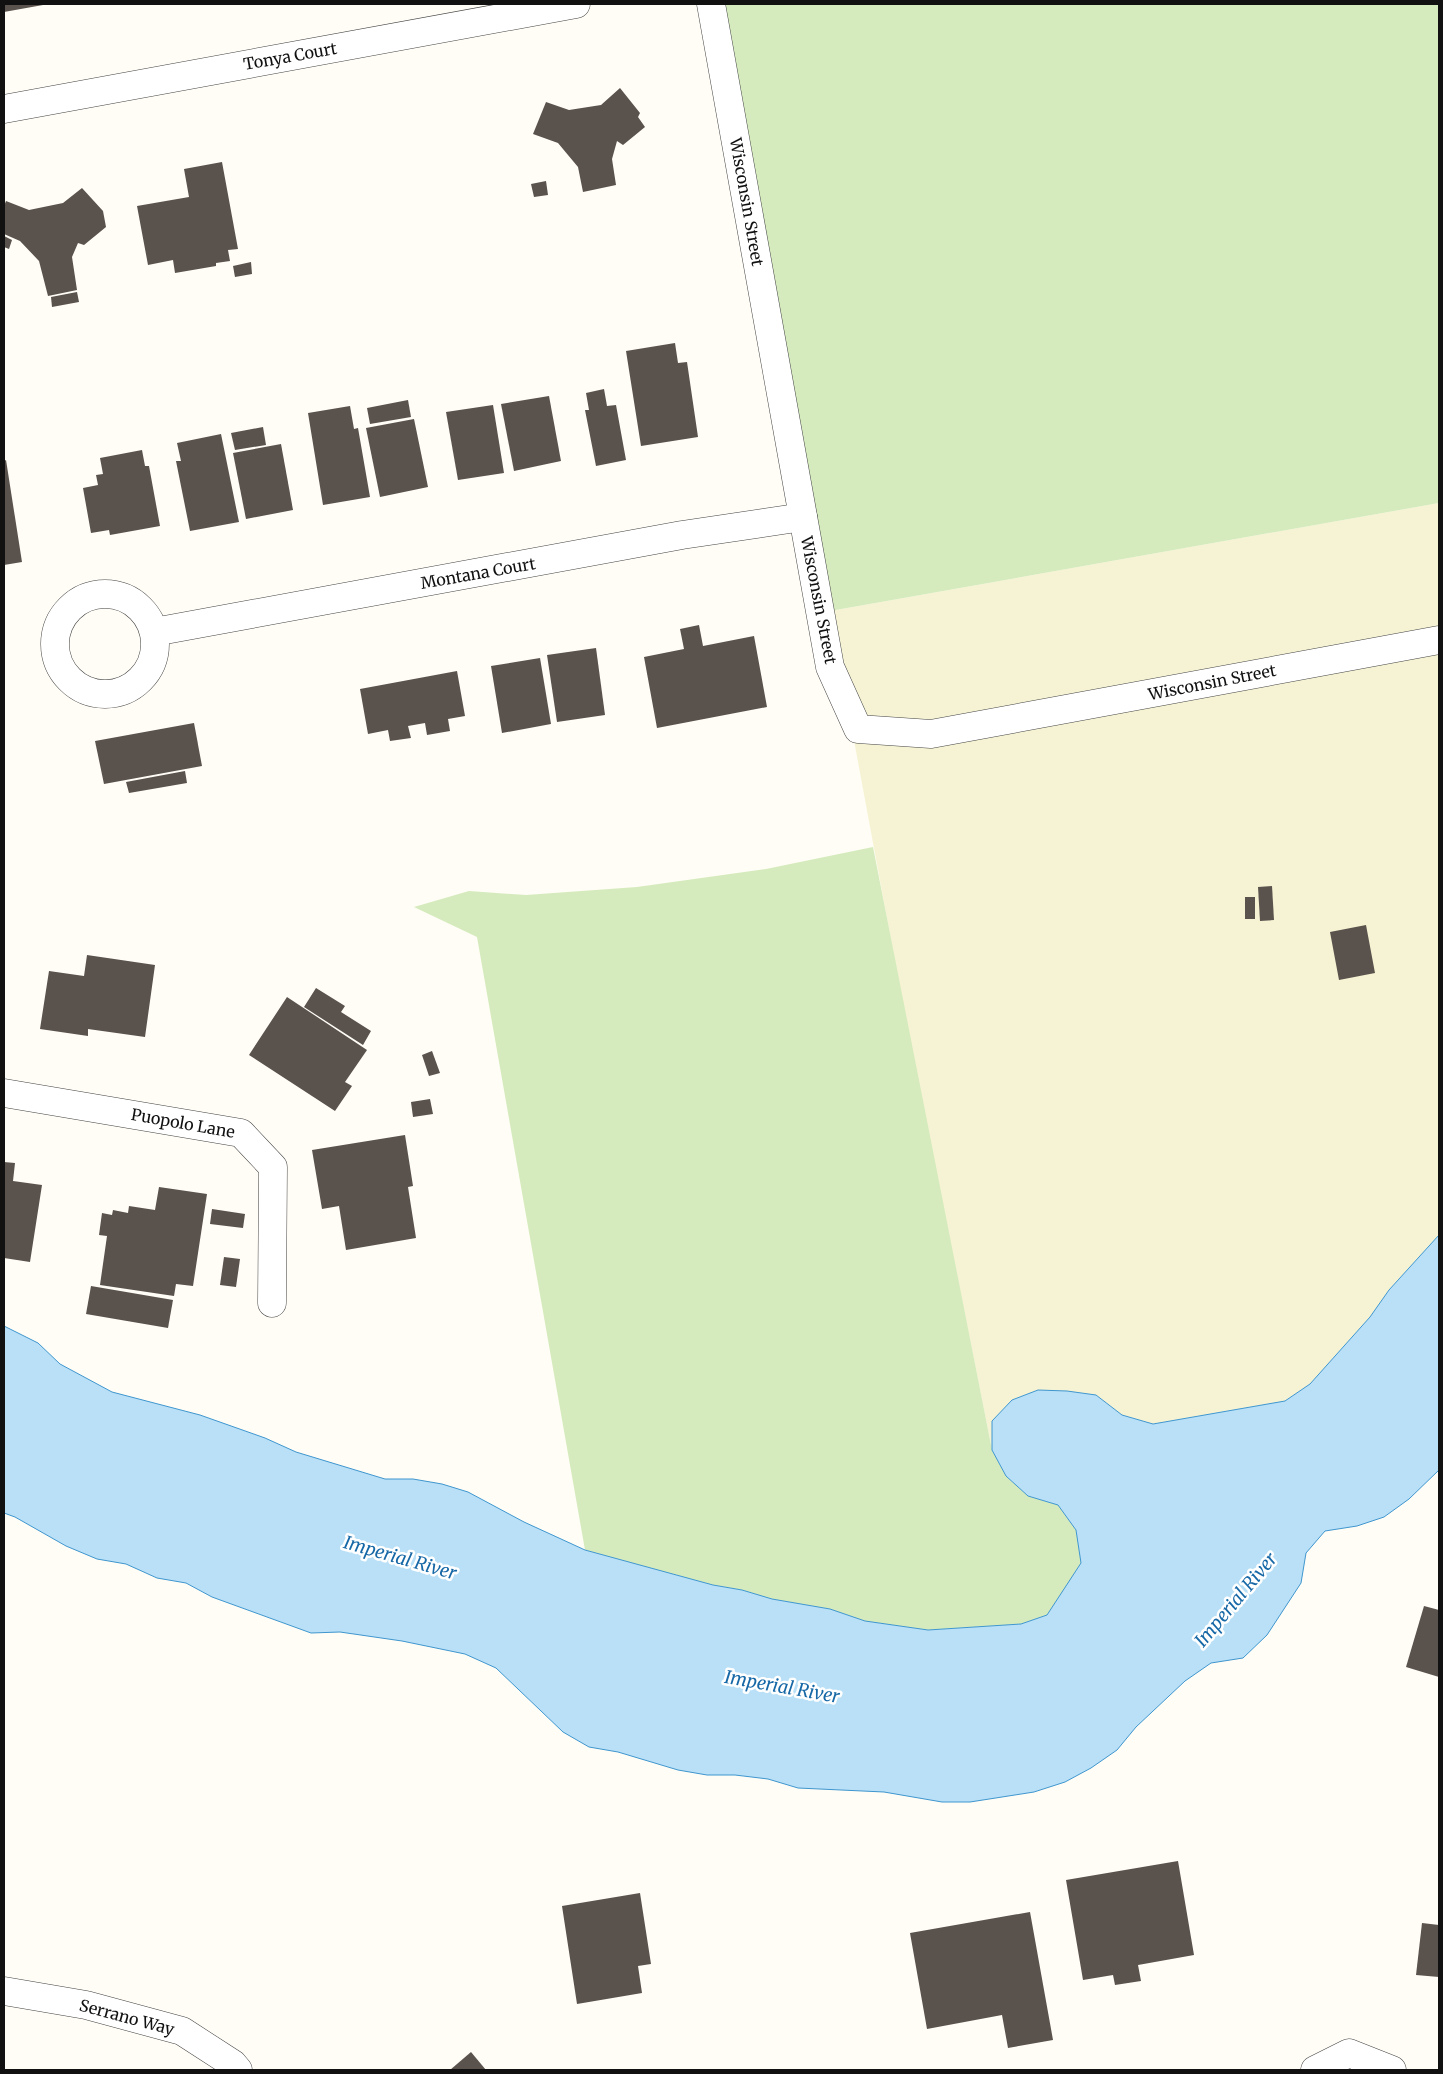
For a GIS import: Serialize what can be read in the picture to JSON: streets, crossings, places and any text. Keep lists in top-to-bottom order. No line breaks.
{"streets":{"street":["Tonya Court","Wisconsin Street","Montana Court","Puopolo Lane","Serrano Way"]},"crossings":[["Wisconsin Street","Montana Court"]],"water":["Imperial River"]}
